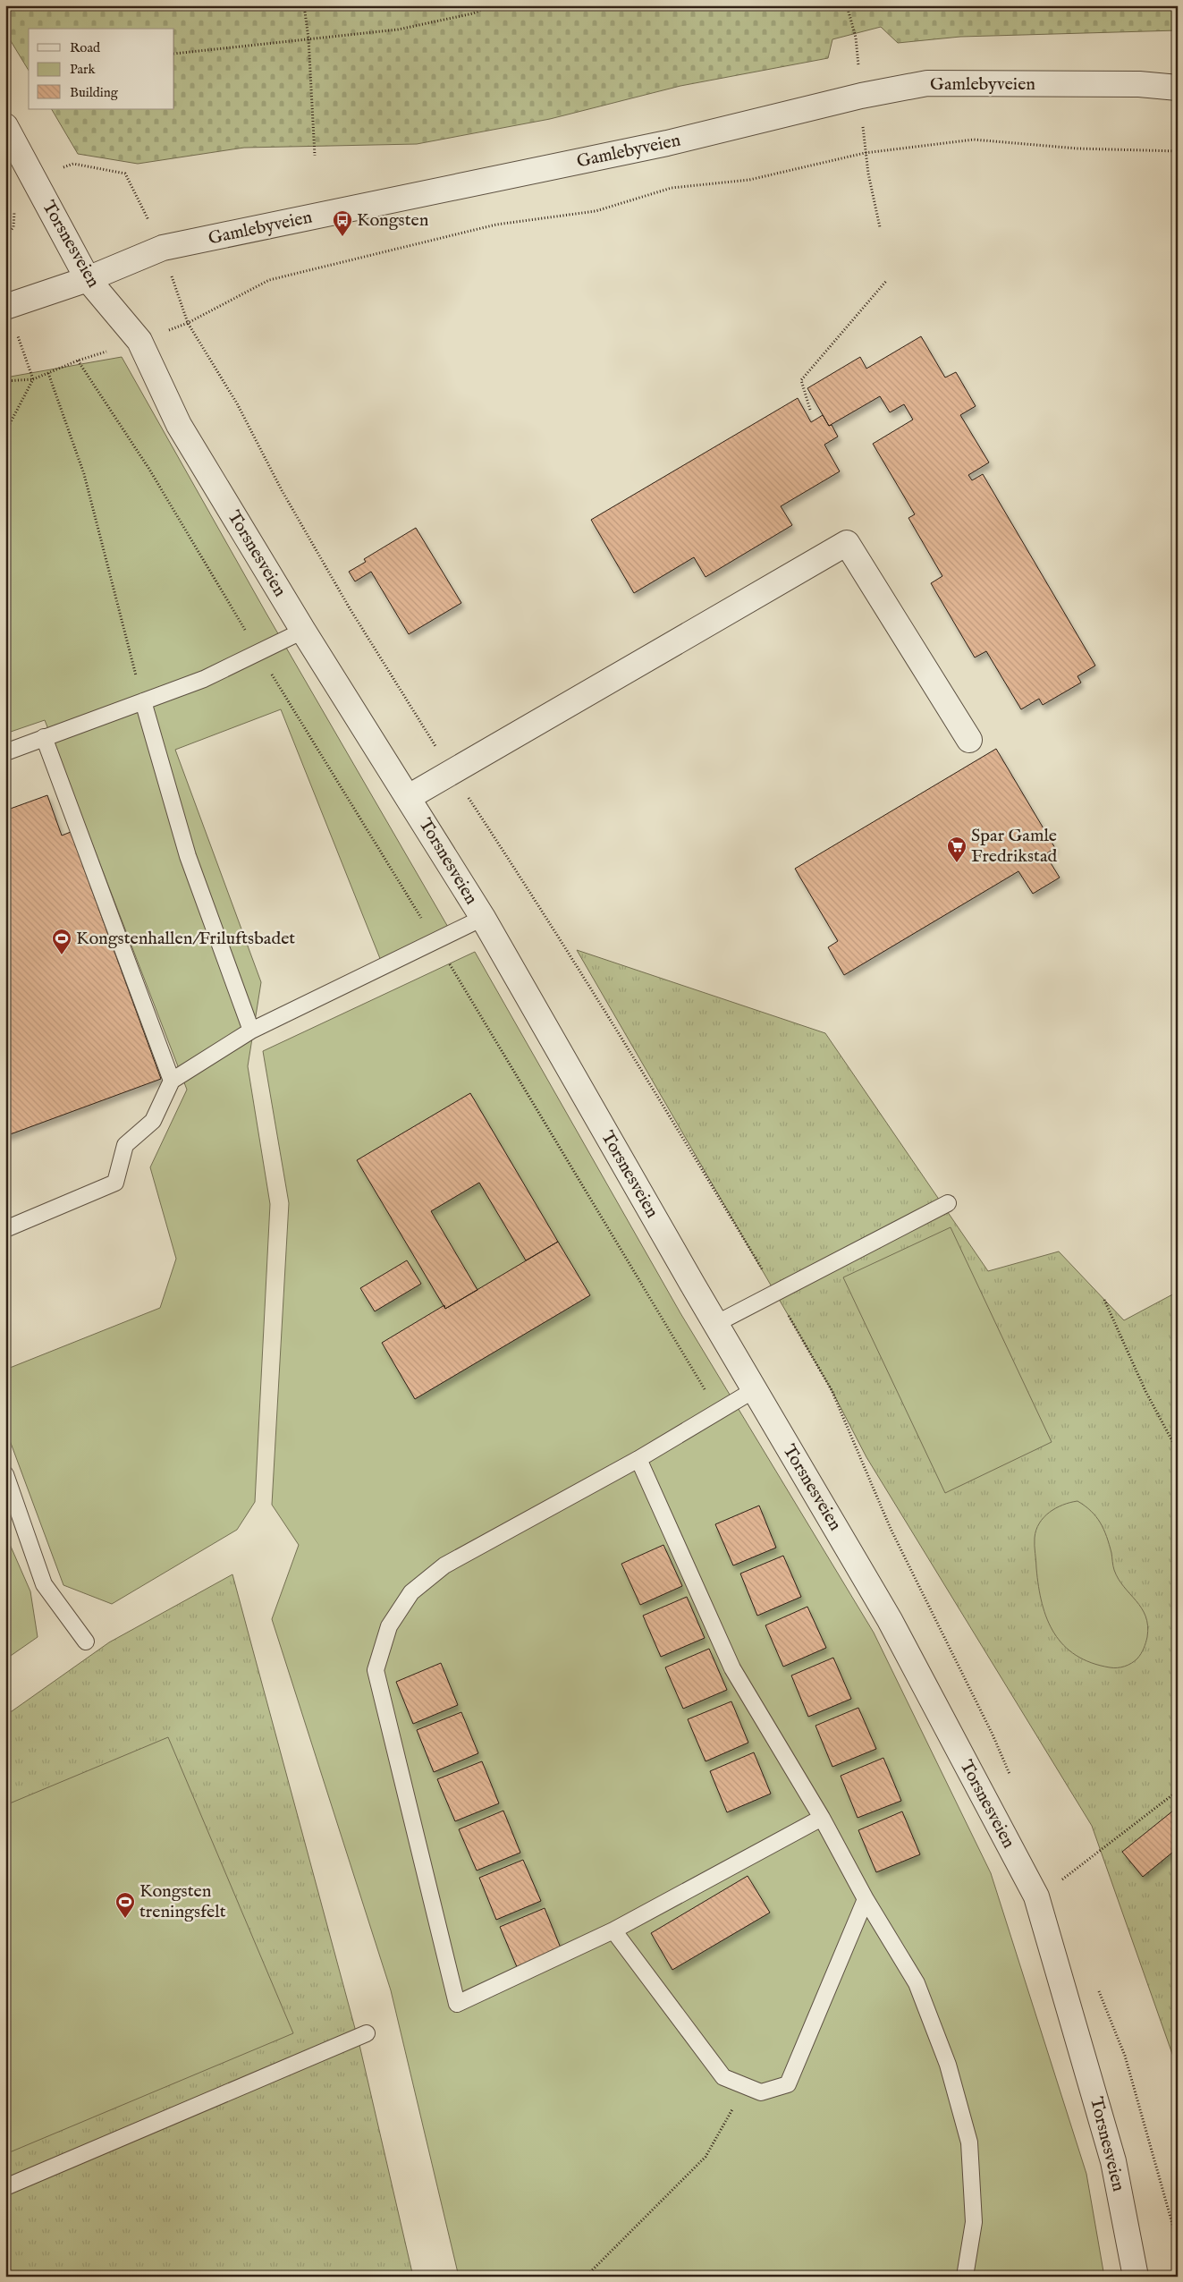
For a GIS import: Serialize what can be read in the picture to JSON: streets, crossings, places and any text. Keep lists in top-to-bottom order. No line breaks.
{"streets":{"street":["Gamlebyveien","Torsnesveien"]},"crossings":[["Gamlebyveien","Torsnesveien"]],"places":{"bus stop":["Kongsten"],"supermarket":["Spar Gamle Fredrikstad"],"sports":["Kongstenhallen/Friluftsbadet","Kongsten treningsfelt"]},"legend":["Road","Park","Building"]}
